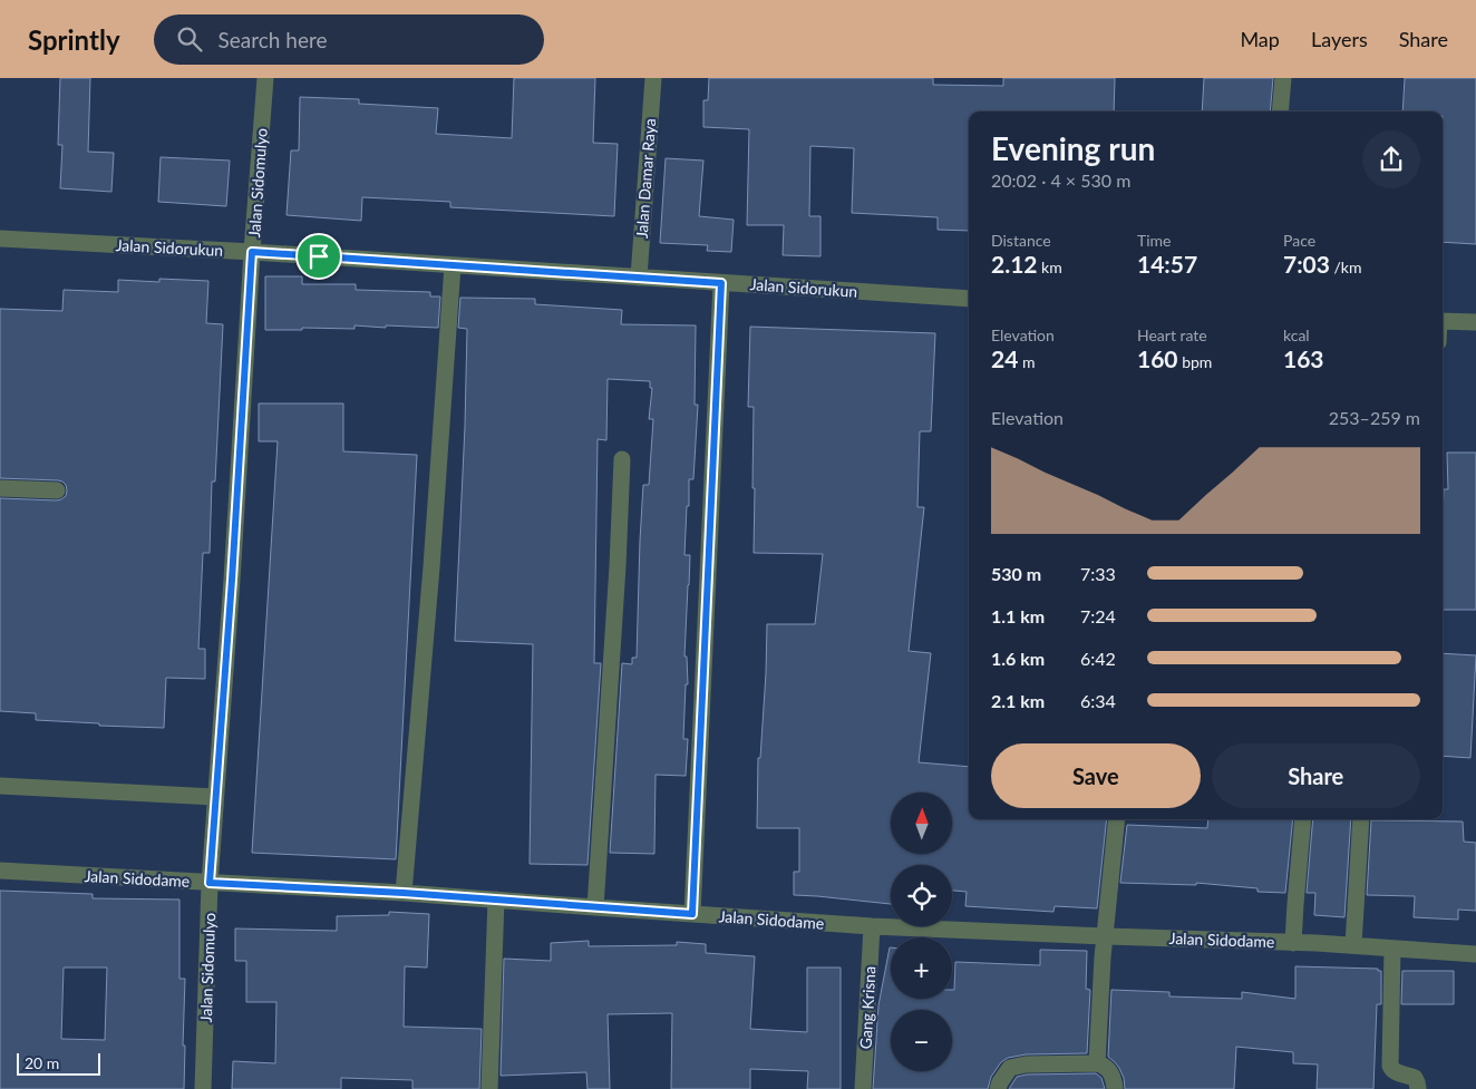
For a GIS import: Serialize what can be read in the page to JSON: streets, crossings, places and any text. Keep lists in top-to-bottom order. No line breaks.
{"streets":{"street":["Jalan Damar Raya","Jalan Sidomulyo","Jalan Sidorukun","Jalan Sidodame","Gang Krisna"]},"crossings":[["Jalan Damar Raya","Jalan Sidorukun"],["Jalan Sidomulyo","Jalan Sidorukun"],["Jalan Sidomulyo","Jalan Sidodame"],["Jalan Sidodame","Gang Krisna"]],"scale_bar":"20 m","north":"top","page":{"header":"Sprintly","search":"Search here","nav":["Map","Layers","Share"],"heading":["Evening run","20:02 · 4 × 530 m"],"stats":[["Distance","2.12 km"],["Time","14:57"],["Pace","7:03 /km"],["Elevation","24 m"],["Heart rate","160 bpm"],["kcal","163"]],"chart":["Elevation","253–259 m"],"list":[{"name":"530 m","note":"7:33"},{"name":"1.1 km","note":"7:24"},{"name":"1.6 km","note":"6:42"},{"name":"2.1 km","note":"6:34"}],"buttons":["Save","Share"],"map_buttons":["+","−"],"scale":"20 m"}}
